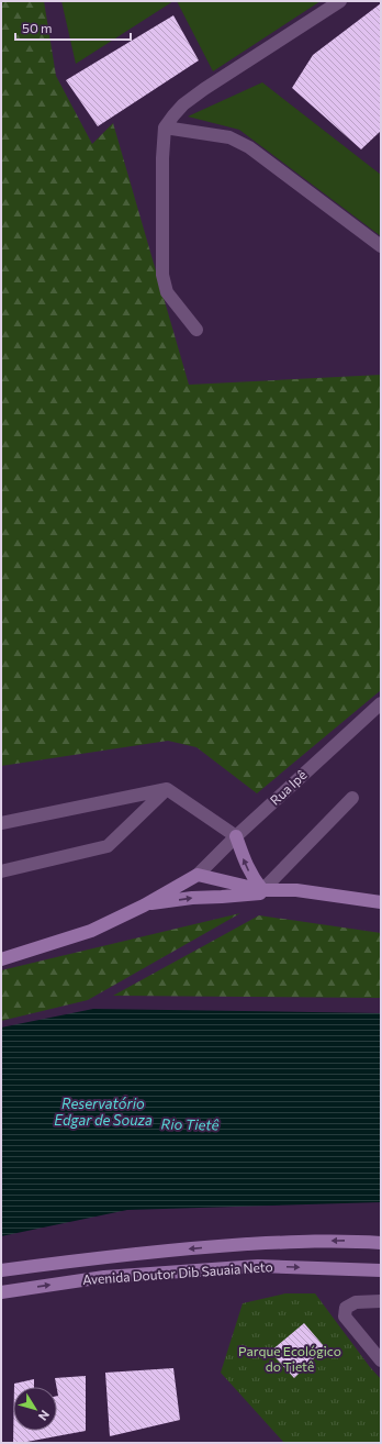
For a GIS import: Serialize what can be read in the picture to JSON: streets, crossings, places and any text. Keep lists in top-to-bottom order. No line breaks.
{"streets":{"main road":["Avenida Doutor Dib Sauaia Neto"],"street":["Rua Ipê"]},"water":["Reservatório Edgar de Souza","Rio Tietê"],"parks":["Parque Ecológico do Tietê"],"scale_bar":"50 m","north":"bottom right"}
